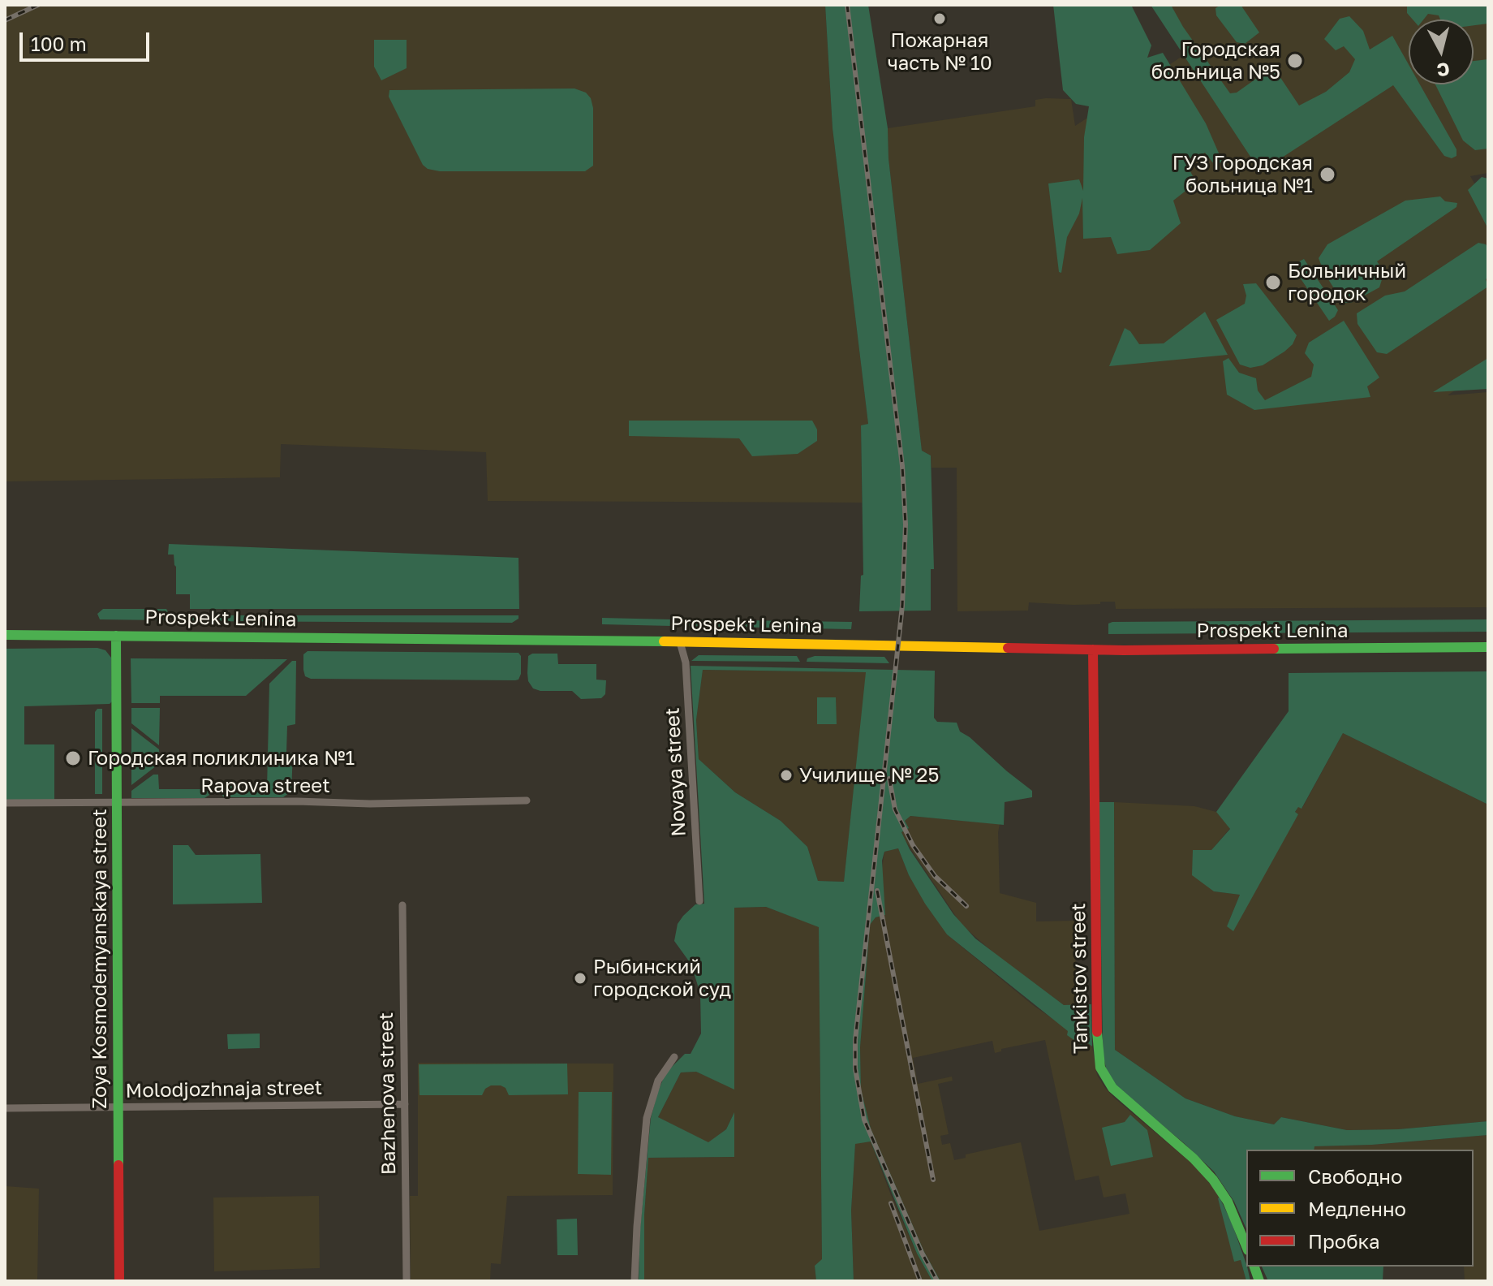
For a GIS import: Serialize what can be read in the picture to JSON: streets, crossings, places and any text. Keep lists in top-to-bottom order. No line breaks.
{"streets":{"main road":["Prospekt Lenina","Zoya Kosmodemyanskaya street","Tankistov street"],"street":["Novaya street","Rapova street","Molodjozhnaja street","Bazhenova street"]},"crossings":[["Prospekt Lenina","Novaya street"],["Prospekt Lenina","Zoya Kosmodemyanskaya street"],["Prospekt Lenina","Tankistov street"],["Rapova street","Zoya Kosmodemyanskaya street"],["Zoya Kosmodemyanskaya street","Molodjozhnaja street"],["Molodjozhnaja street","Bazhenova street"]],"places":["Пожарная часть № 10","Городская больница №5","ГУЗ Городская больница №1","Больничный городок","Городская поликлиника №1","Училище № 25","Рыбинский городской суд"],"legend":["Свободно","Медленно","Пробка"],"scale_bar":"100 m","north":"bottom"}
